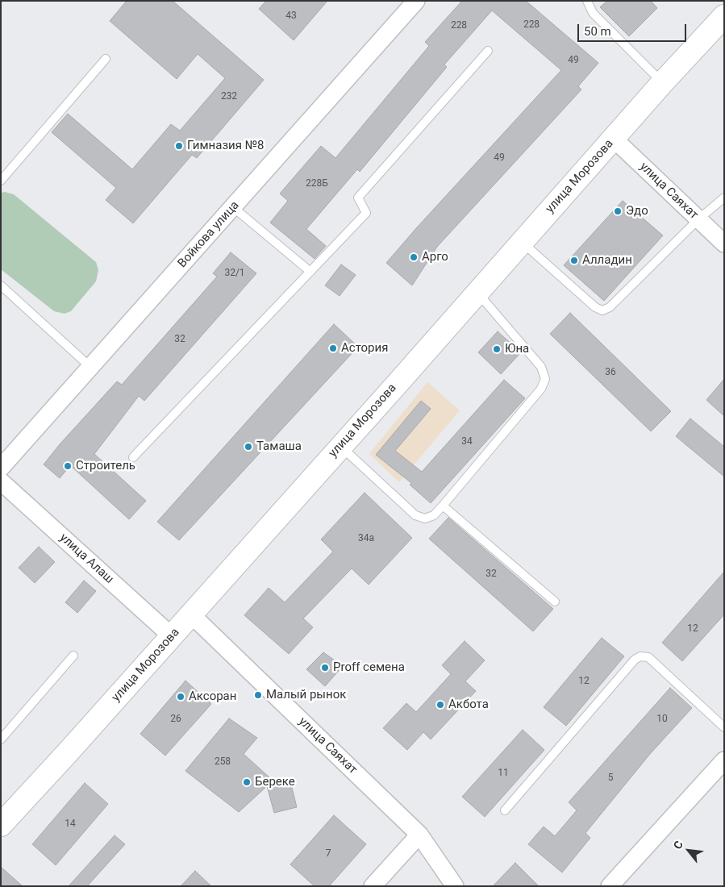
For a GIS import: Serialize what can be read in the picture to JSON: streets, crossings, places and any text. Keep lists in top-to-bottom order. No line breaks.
{"streets":{"main road":["улица Морозова"],"street":["улица Саяхат","Войкова улица","улица Алаш"]},"crossings":[["улица Морозова","улица Саяхат"],["улица Морозова","улица Алаш"]],"places":["Гимназия №8","Эдо","Арго","Алладин","Астория","Юна","Тамаша","Строитель","Proff семена","Малый рынок","Аксоран","Акбота","Береке"],"house_numbers":["43","228","228","49","232","49","228Б","32/1","32","36","34","34а","32","12","12","26","10","258","11","5","14","7"],"scale_bar":"50 m","north":"top left"}
